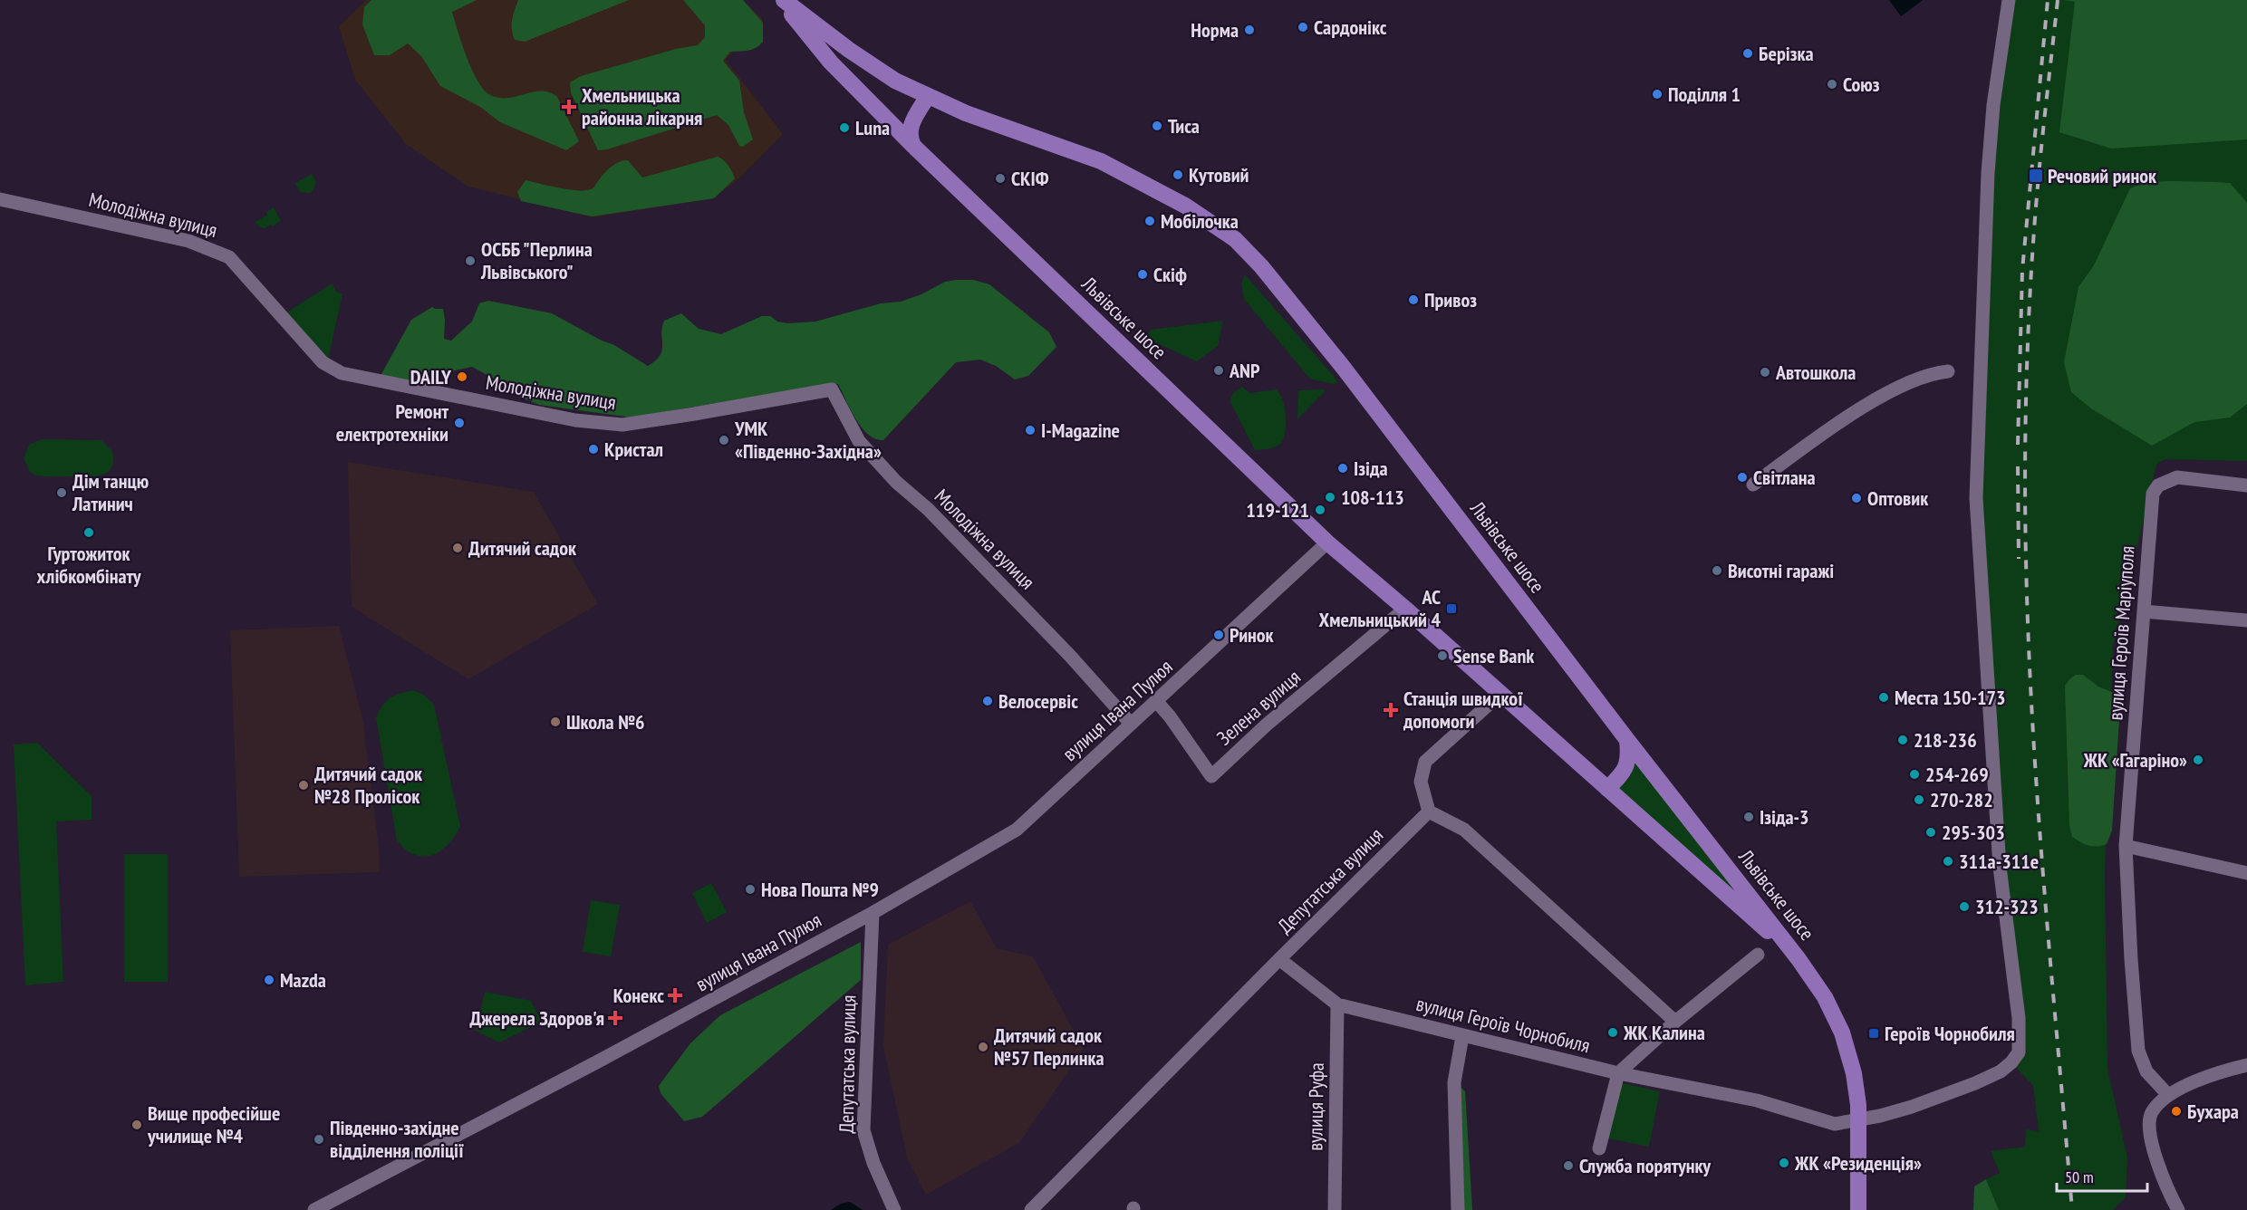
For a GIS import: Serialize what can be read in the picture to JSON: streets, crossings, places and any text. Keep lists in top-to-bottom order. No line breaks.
{"streets":{"main road":["Львівське шосе"],"street":["Молодіжна вулиця","вулиця Героїв Маріуполя","Зелена вулиця","вулиця Івана Пулюя","Депутатська вулиця","вулиця Героїв Чорнобиля","вулиця Руфа"]},"crossings":[["Молодіжна вулиця","вулиця Івана Пулюя"],["Львівське шосе","Зелена вулиця"],["Львівське шосе","вулиця Івана Пулюя"],["Зелена вулиця","вулиця Івана Пулюя"],["вулиця Івана Пулюя","Депутатська вулиця"],["Депутатська вулиця","вулиця Героїв Чорнобиля"],["вулиця Героїв Чорнобиля","вулиця Руфа"]],"places":{"other":["Сардонікс","Норма","Берізка","Союз","Поділля 1","Тиса","Luna","Кутовий","СКІФ","Мобілочка","ОСББ \"Перлина Львівського\"","Скіф","Привоз","ANP","Автошкола","DAILY","Ремонт електротехніки","I-Magazine","УМК «Південно-Західна»","Кристал","Ізіда","Світлана","Дім танцю Латинич","108-113","Оптовик","119-121","Гуртожиток хлібкомбінату","Дитячий садок","Висотні гаражі","Ринок","Sense Bank","Места 150-173","Велосервіс","Школа №6","218-236","ЖК «Гагаріно»","254-269","Дитячий садок №28 Пролісок","270-282","Ізіда-3","295-303","311а-311е","Нова Пошта №9","312-323","Mazda","ЖК Калина","Дитячий садок №57 Перлинка","Бухара","Вище професійше училище №4","Південно-західне відділення поліції","ЖК «Резиденція»","Служба порятунку"],"health":["Хмельницька районна лікарня","Станція швидкої допомоги","Конекс","Джерела Здоров'я"],"transit":["Речовий ринок","АС Хмельницький 4","Героїв Чорнобиля"]},"scale_bar":"50 m"}
